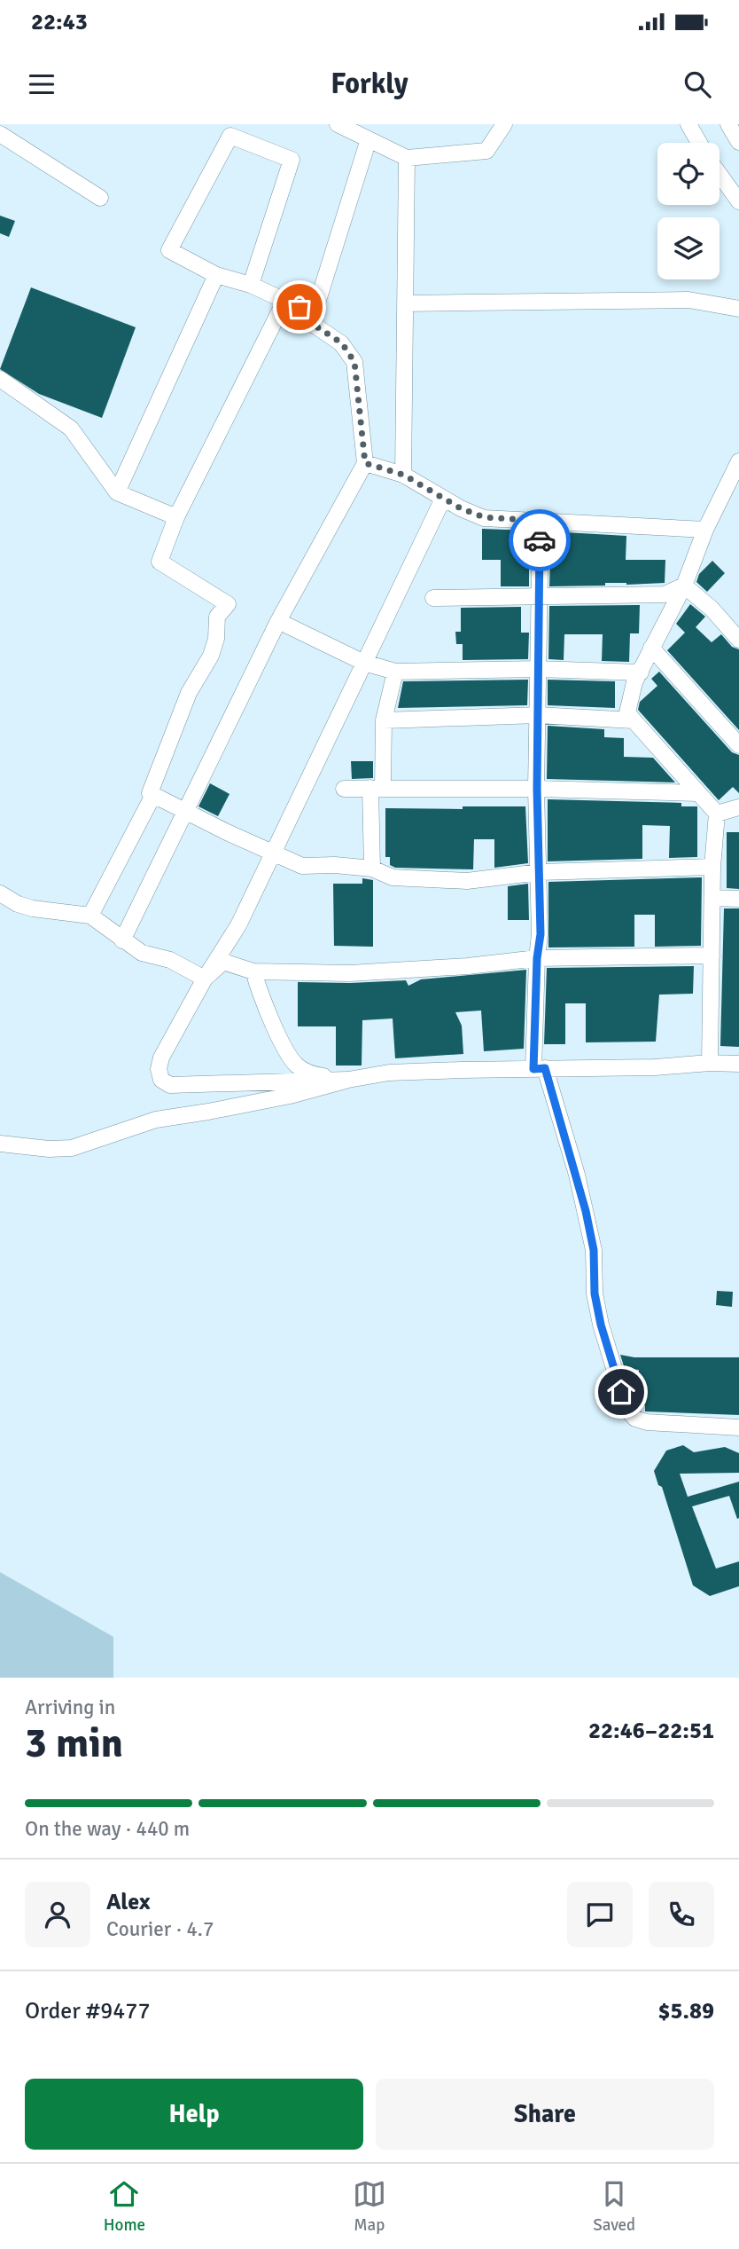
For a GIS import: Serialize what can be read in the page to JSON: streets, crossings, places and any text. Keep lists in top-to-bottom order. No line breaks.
{"page":{"status":"22:43","header":"Forkly","heading":["3 min","Arriving in","22:46–22:51"],"panel":["Alex","Courier · 4.7","Order #9477","$5.89"],"bar":"On the way · 440 m","buttons":["Help","Share"],"tabs":["Home","Map","Saved"]}}
